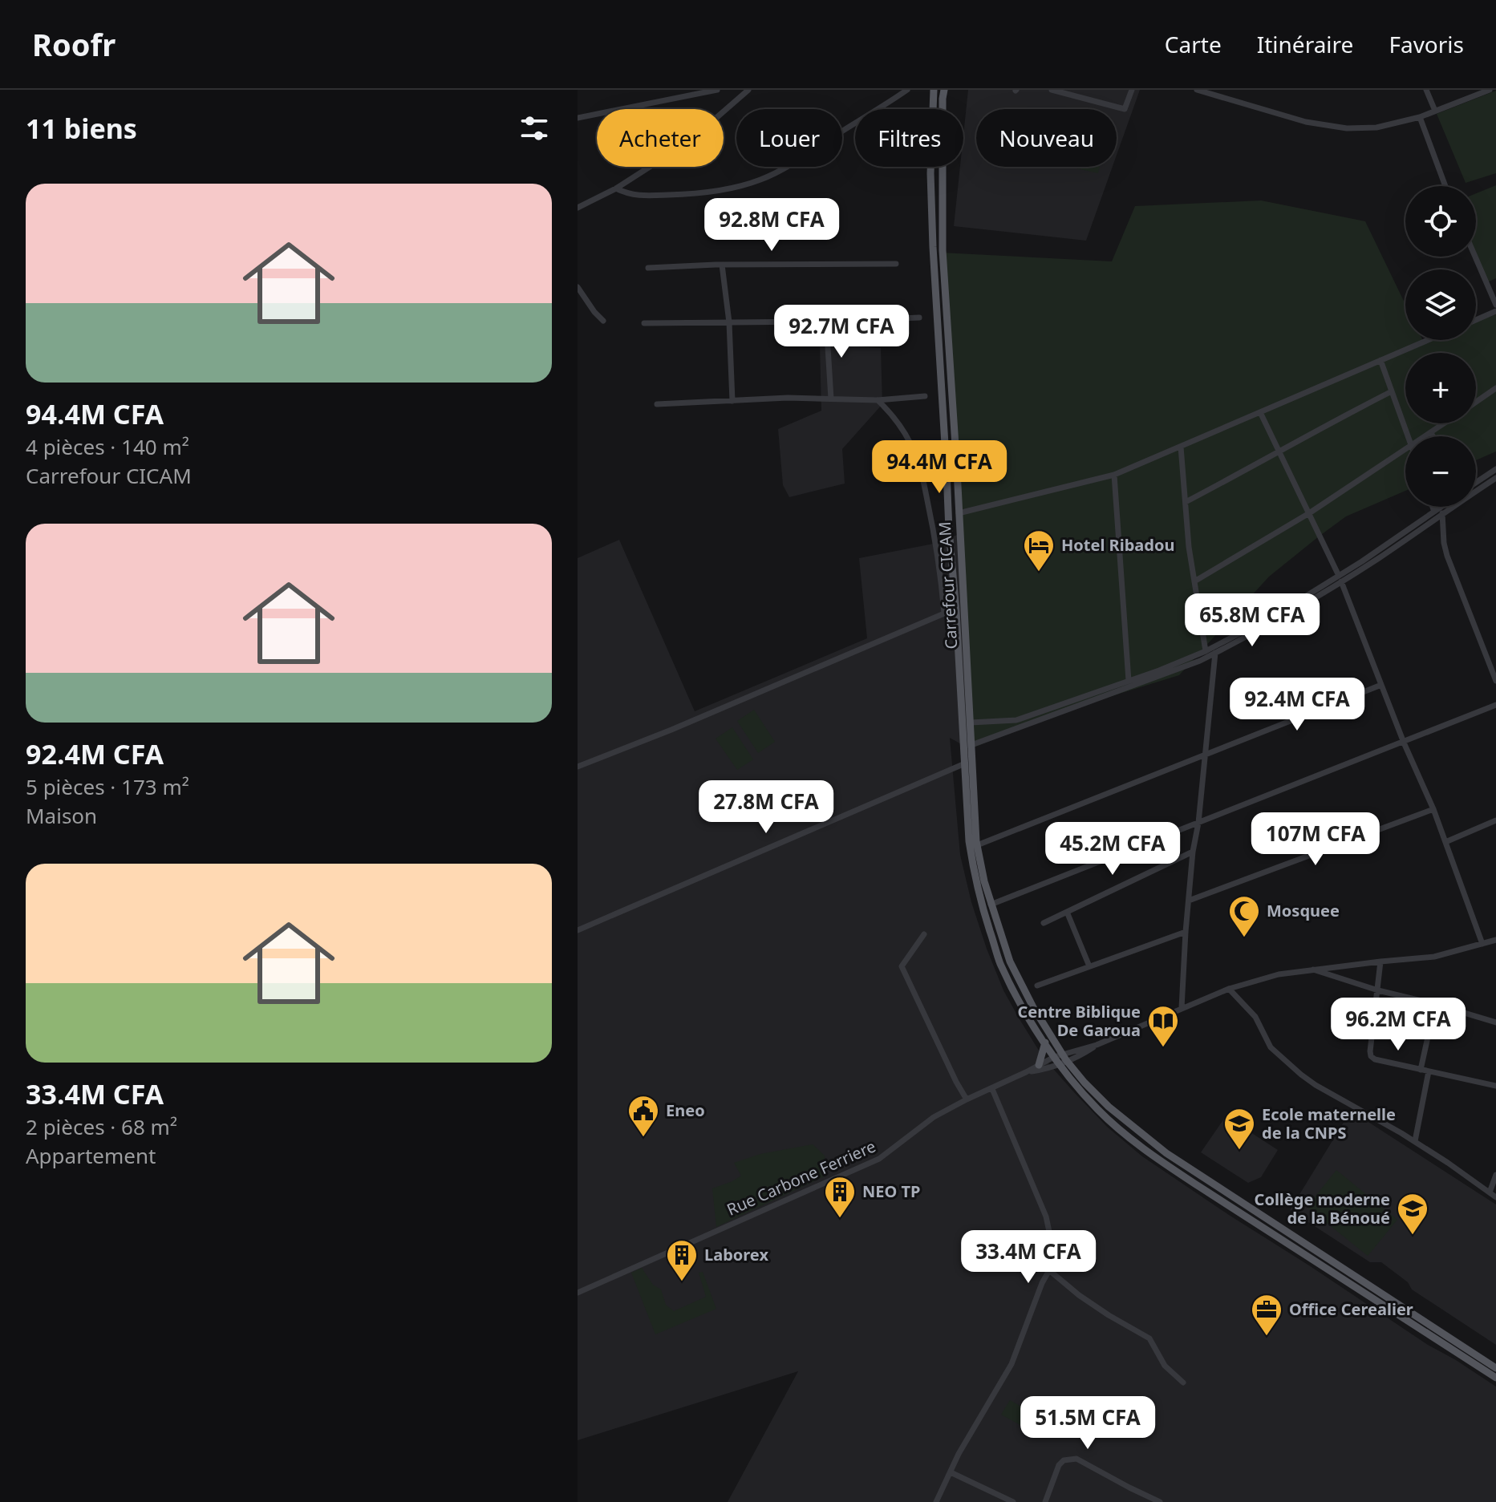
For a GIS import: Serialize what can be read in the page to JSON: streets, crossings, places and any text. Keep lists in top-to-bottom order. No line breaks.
{"streets":{"main road":["Carrefour CICAM"],"street":["Rue Carbone Ferriere"]},"crossings":[["Carrefour CICAM","Rue Carbone Ferriere"]],"places":{"hotel":["Hotel Ribadou"],"mosque":["Mosquee"],"library":["Centre Biblique De Garoua"],"public building":["Eneo"],"school or university":["Ecole maternelle de la CNPS","Collège moderne de la Bénoué"],"building":["NEO TP","Laborex"],"office":["Office Cerealier"]},"page":{"header":"Roofr","nav":["Carte","Itinéraire","Favoris"],"heading":"11 biens","chip":["Acheter","Louer","Filtres","Nouveau"],"list":[{"name":"94.4M CFA","note":"4 pièces · 140 m² · Carrefour CICAM"},{"name":"92.4M CFA","note":"5 pièces · 173 m² · Maison"},{"name":"33.4M CFA","note":"2 pièces · 68 m² · Appartement"}],"map_buttons":["+","−"],"price":["92.8M CFA","92.7M CFA","94.4M CFA","65.8M CFA","92.4M CFA","27.8M CFA","107M CFA","45.2M CFA","96.2M CFA","33.4M CFA","51.5M CFA"]}}
